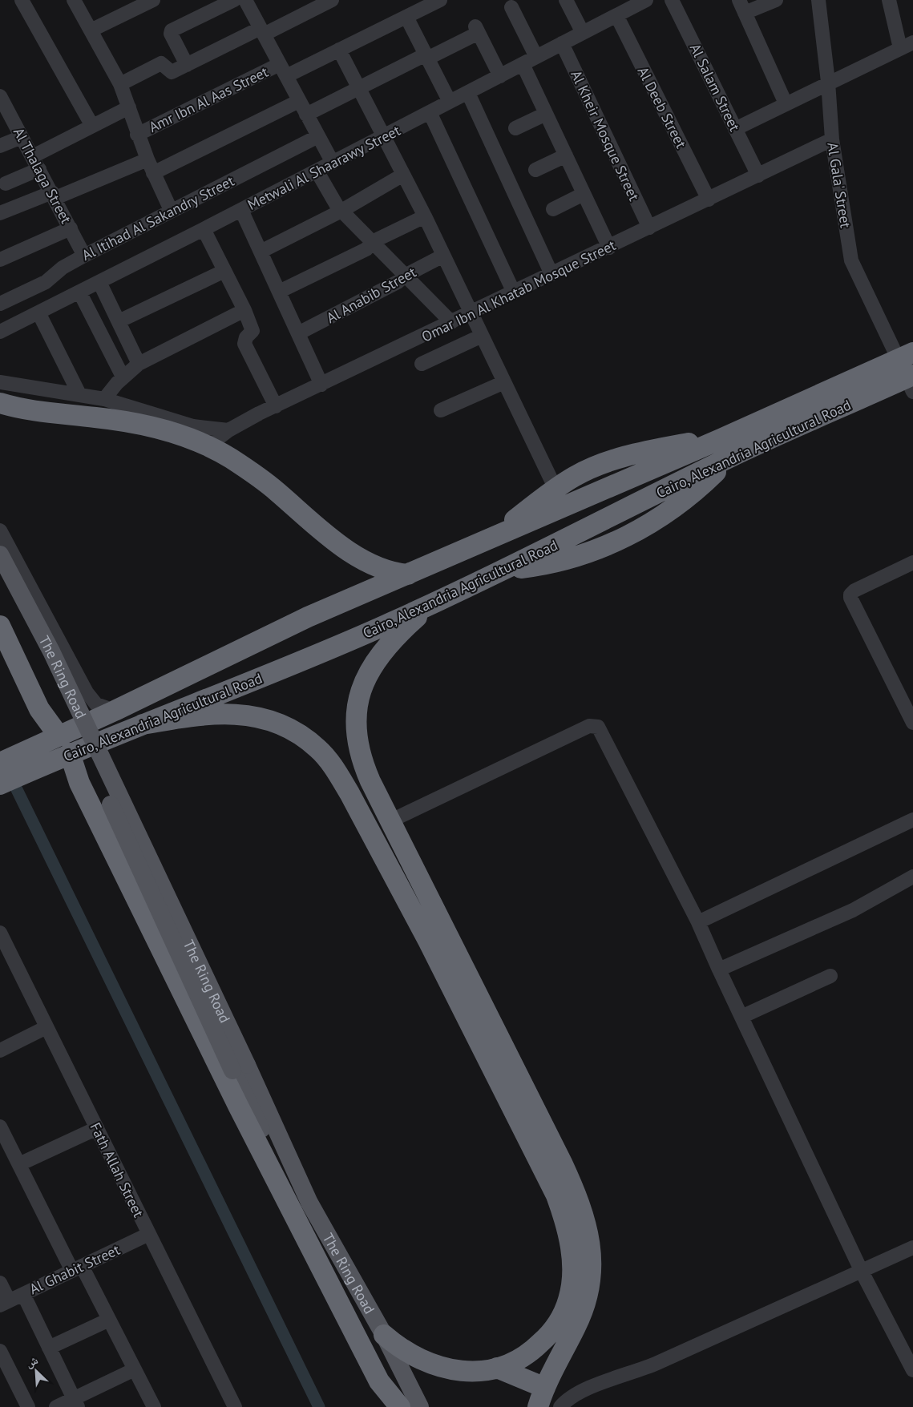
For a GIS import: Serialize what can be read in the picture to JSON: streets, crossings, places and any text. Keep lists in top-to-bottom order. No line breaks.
{"streets":{"highway":["Cairo, Alexandria Agricultural Road"],"main road":["The Ring Road"],"street":["Al Salam Street","Amr Ibn Al Aas Street","Al Deeb Street","Al Kheir Mosque Street","Metwali Al Shaarawy Street","Al Thalaga Street","Al Gala' Street","Al Itihad Al Sakandry Street","Omar Ibn Al Khatab Mosque Street","Al Anabib Street","Fath Allah Street","Al Ghabit Street"]},"crossings":[["Al Salam Street","Omar Ibn Al Khatab Mosque Street"],["Al Deeb Street","Metwali Al Shaarawy Street"],["Al Deeb Street","Omar Ibn Al Khatab Mosque Street"],["Al Kheir Mosque Street","Metwali Al Shaarawy Street"],["Al Kheir Mosque Street","Omar Ibn Al Khatab Mosque Street"],["Al Thalaga Street","Al Itihad Al Sakandry Street"],["Al Gala' Street","Omar Ibn Al Khatab Mosque Street"],["Al Gala' Street","Cairo, Alexandria Agricultural Road"],["Fath Allah Street","Al Ghabit Street"]],"north":"top left"}
